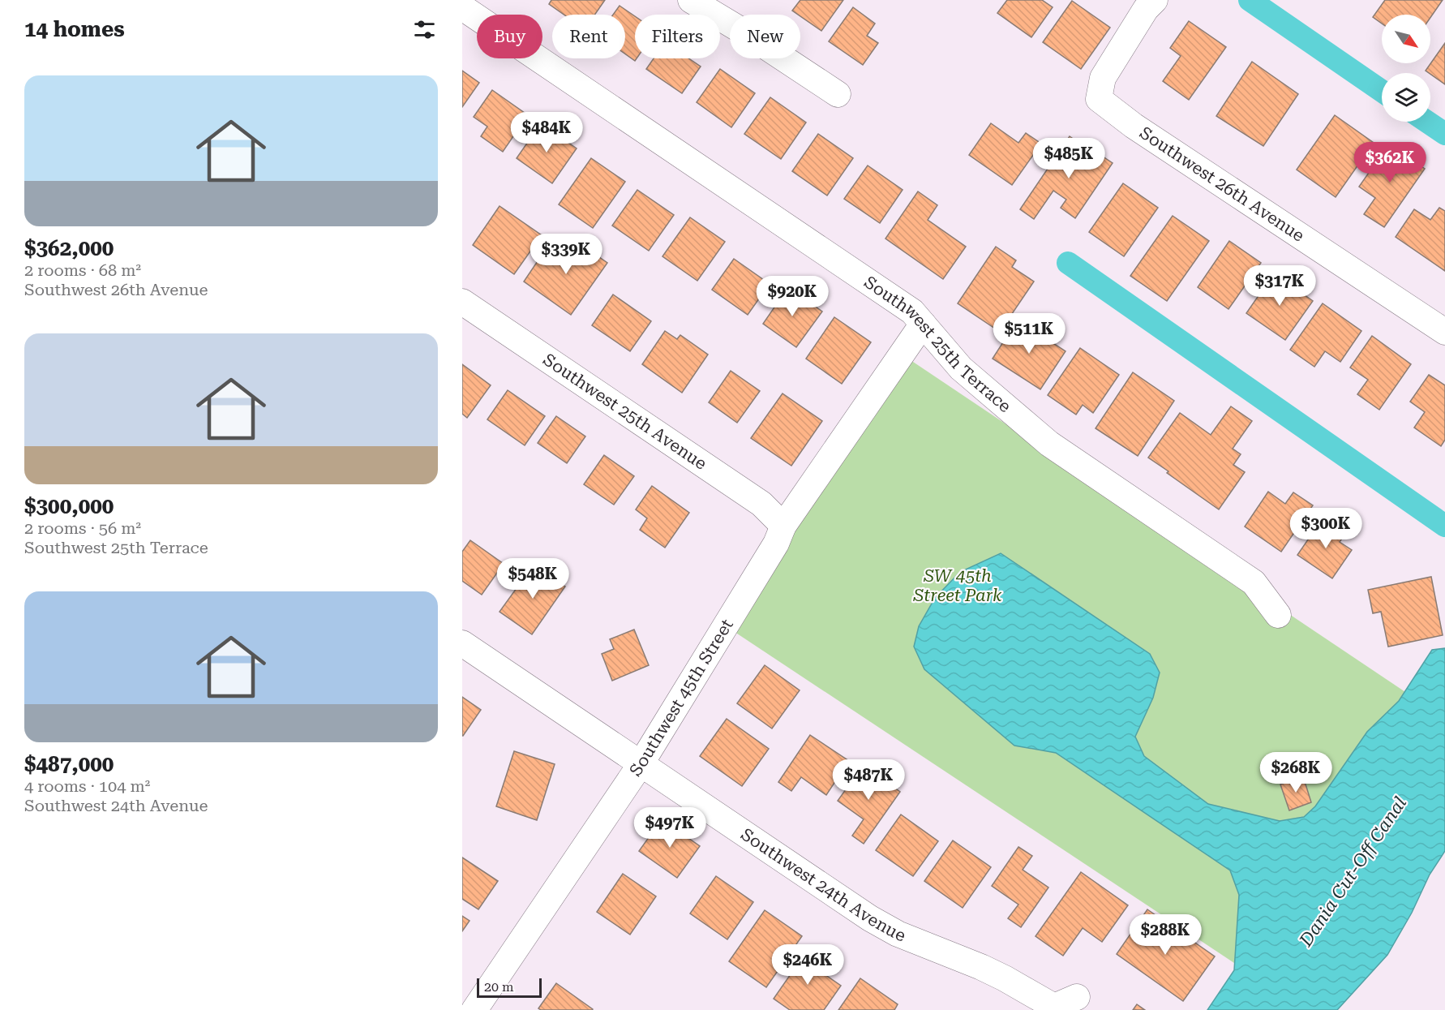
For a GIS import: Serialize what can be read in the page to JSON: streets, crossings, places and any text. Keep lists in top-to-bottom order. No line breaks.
{"streets":{"street":["Southwest 26th Avenue","Southwest 25th Terrace","Southwest 25th Avenue","Southwest 45th Street","Southwest 24th Avenue"]},"crossings":[["Southwest 25th Terrace","Southwest 45th Street"],["Southwest 25th Avenue","Southwest 45th Street"],["Southwest 45th Street","Southwest 24th Avenue"]],"water":["Dania Cut-Off Canal"],"parks":["SW 45th Street Park"],"scale_bar":"20 m","north":"bottom right","page":{"heading":"14 homes","chip":["Buy","Rent","Filters","New"],"list":[{"name":"$362,000","note":"2 rooms · 68 m² · Southwest 26th Avenue"},{"name":"$300,000","note":"2 rooms · 56 m² · Southwest 25th Terrace"},{"name":"$487,000","note":"4 rooms · 104 m² · Southwest 24th Avenue"}],"price":["$484K","$485K","$362K","$339K","$317K","$920K","$511K","$300K","$548K","$268K","$487K","$497K","$288K","$246K"],"scale":"20 m"}}
